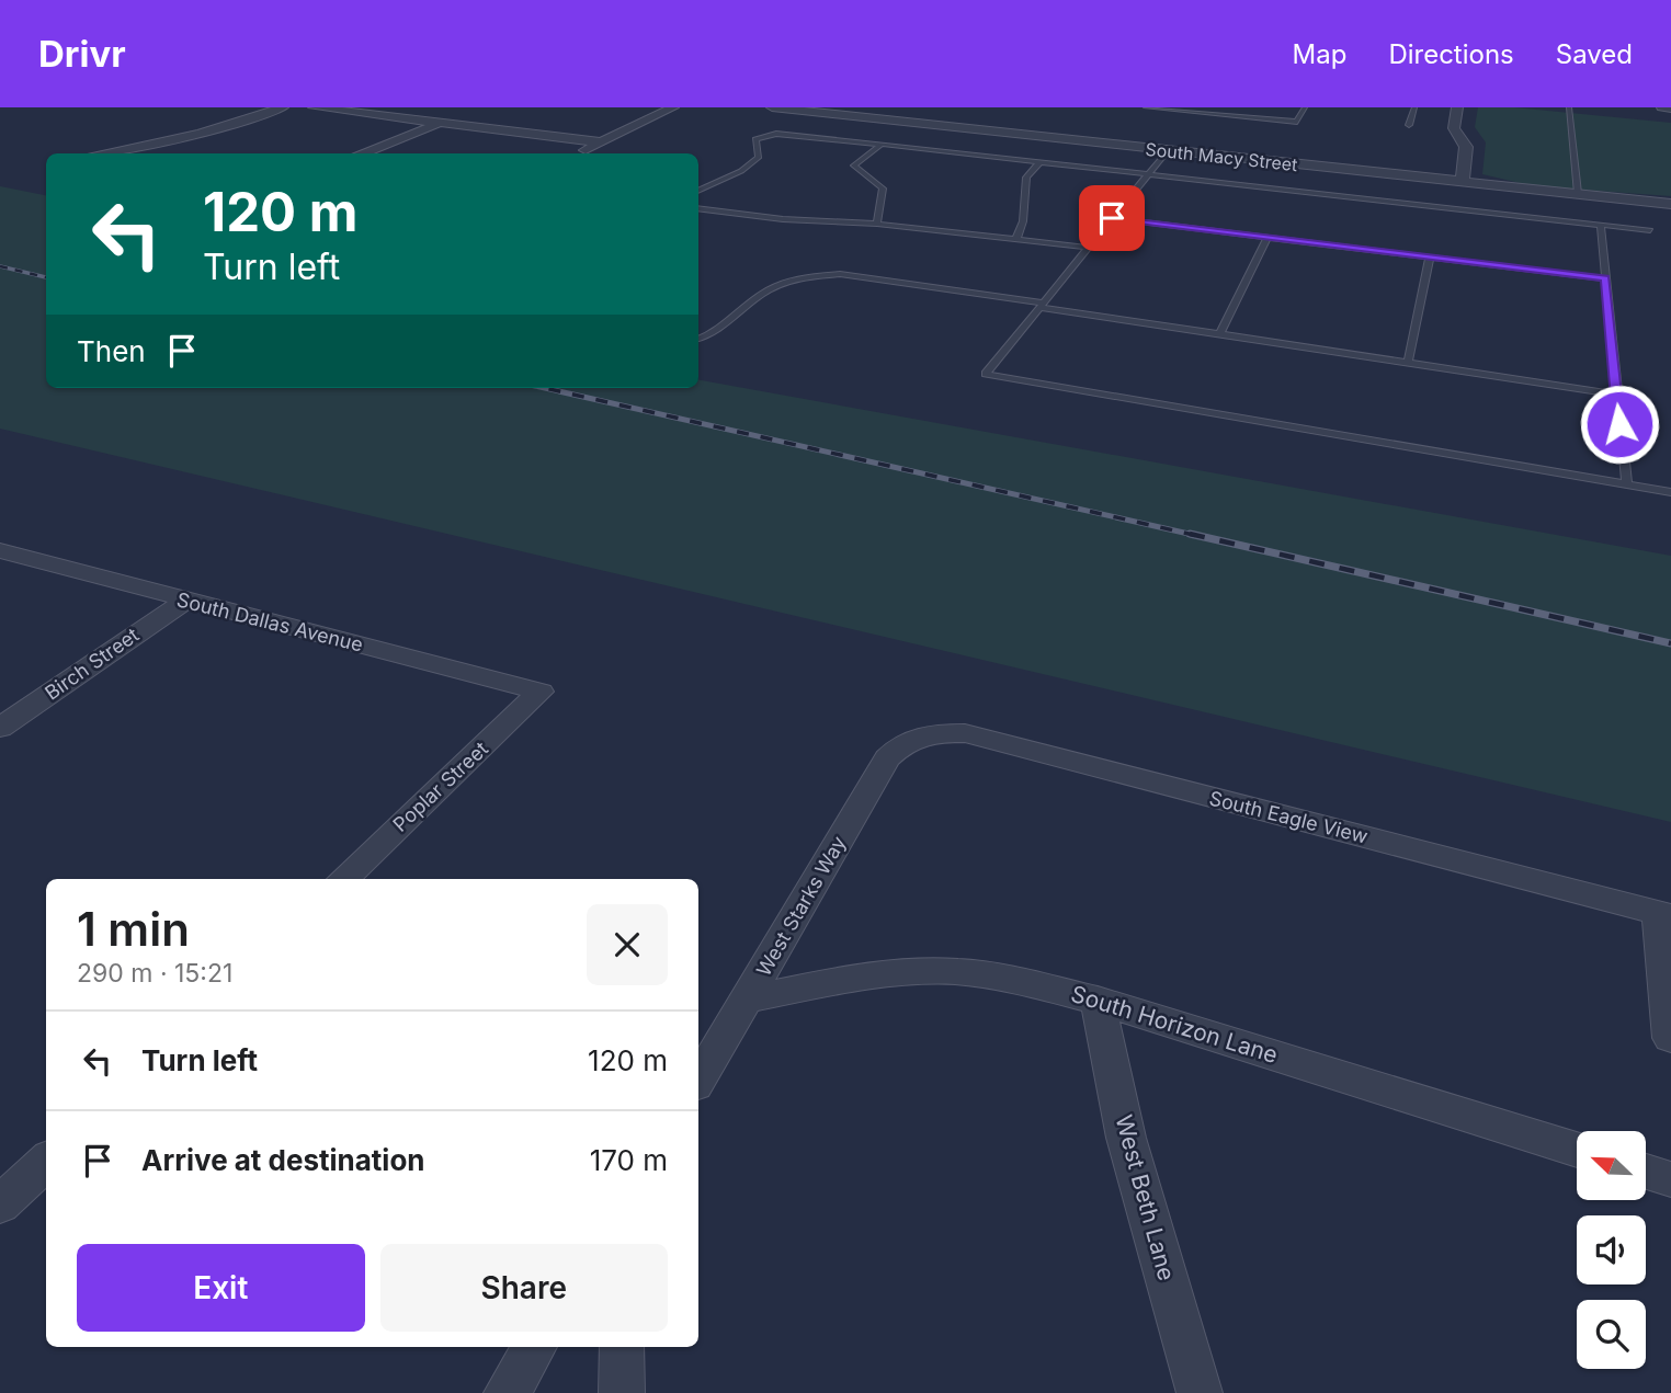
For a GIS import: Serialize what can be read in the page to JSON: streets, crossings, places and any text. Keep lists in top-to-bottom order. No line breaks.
{"streets":{"street":["South Macy Street","South Dallas Avenue","Birch Street","Poplar Street","South Eagle View","West Starks Way","South Horizon Lane","West Beth Lane"]},"crossings":[["South Dallas Avenue","Birch Street"],["South Dallas Avenue","Poplar Street"],["South Eagle View","West Starks Way"],["West Starks Way","South Horizon Lane"],["South Horizon Lane","West Beth Lane"]],"north":"top left","page":{"header":"Drivr","nav":["Map","Directions","Saved"],"turn":["120 m","Turn left"],"then":"Then","heading":["1 min","290 m · 15:21"],"list":[{"name":"Turn left","value":"120 m"},{"name":"Arrive at destination","value":"170 m"}],"buttons":["Exit","Share"]}}
